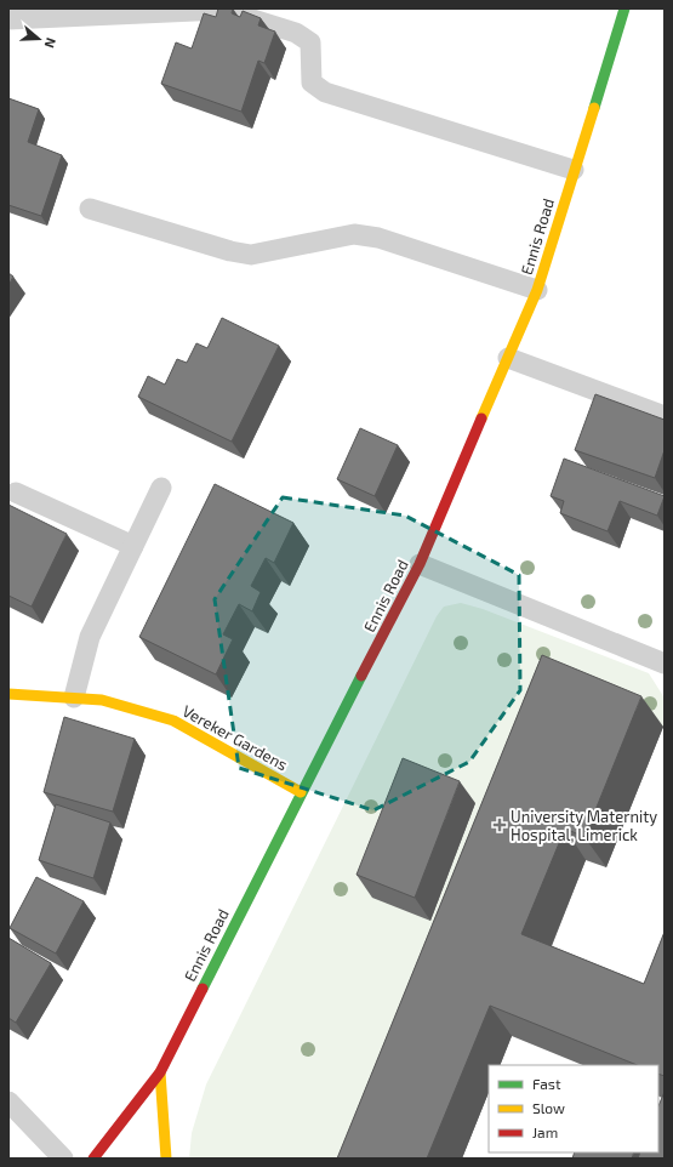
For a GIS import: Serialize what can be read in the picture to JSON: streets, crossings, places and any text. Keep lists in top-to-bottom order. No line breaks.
{"streets":{"main road":["Ennis Road","Vereker Gardens"]},"crossings":[["Ennis Road","Vereker Gardens"]],"places":{"health":["University Maternity Hospital, Limerick"]},"legend":["Fast","Slow","Jam"],"north":"right"}
